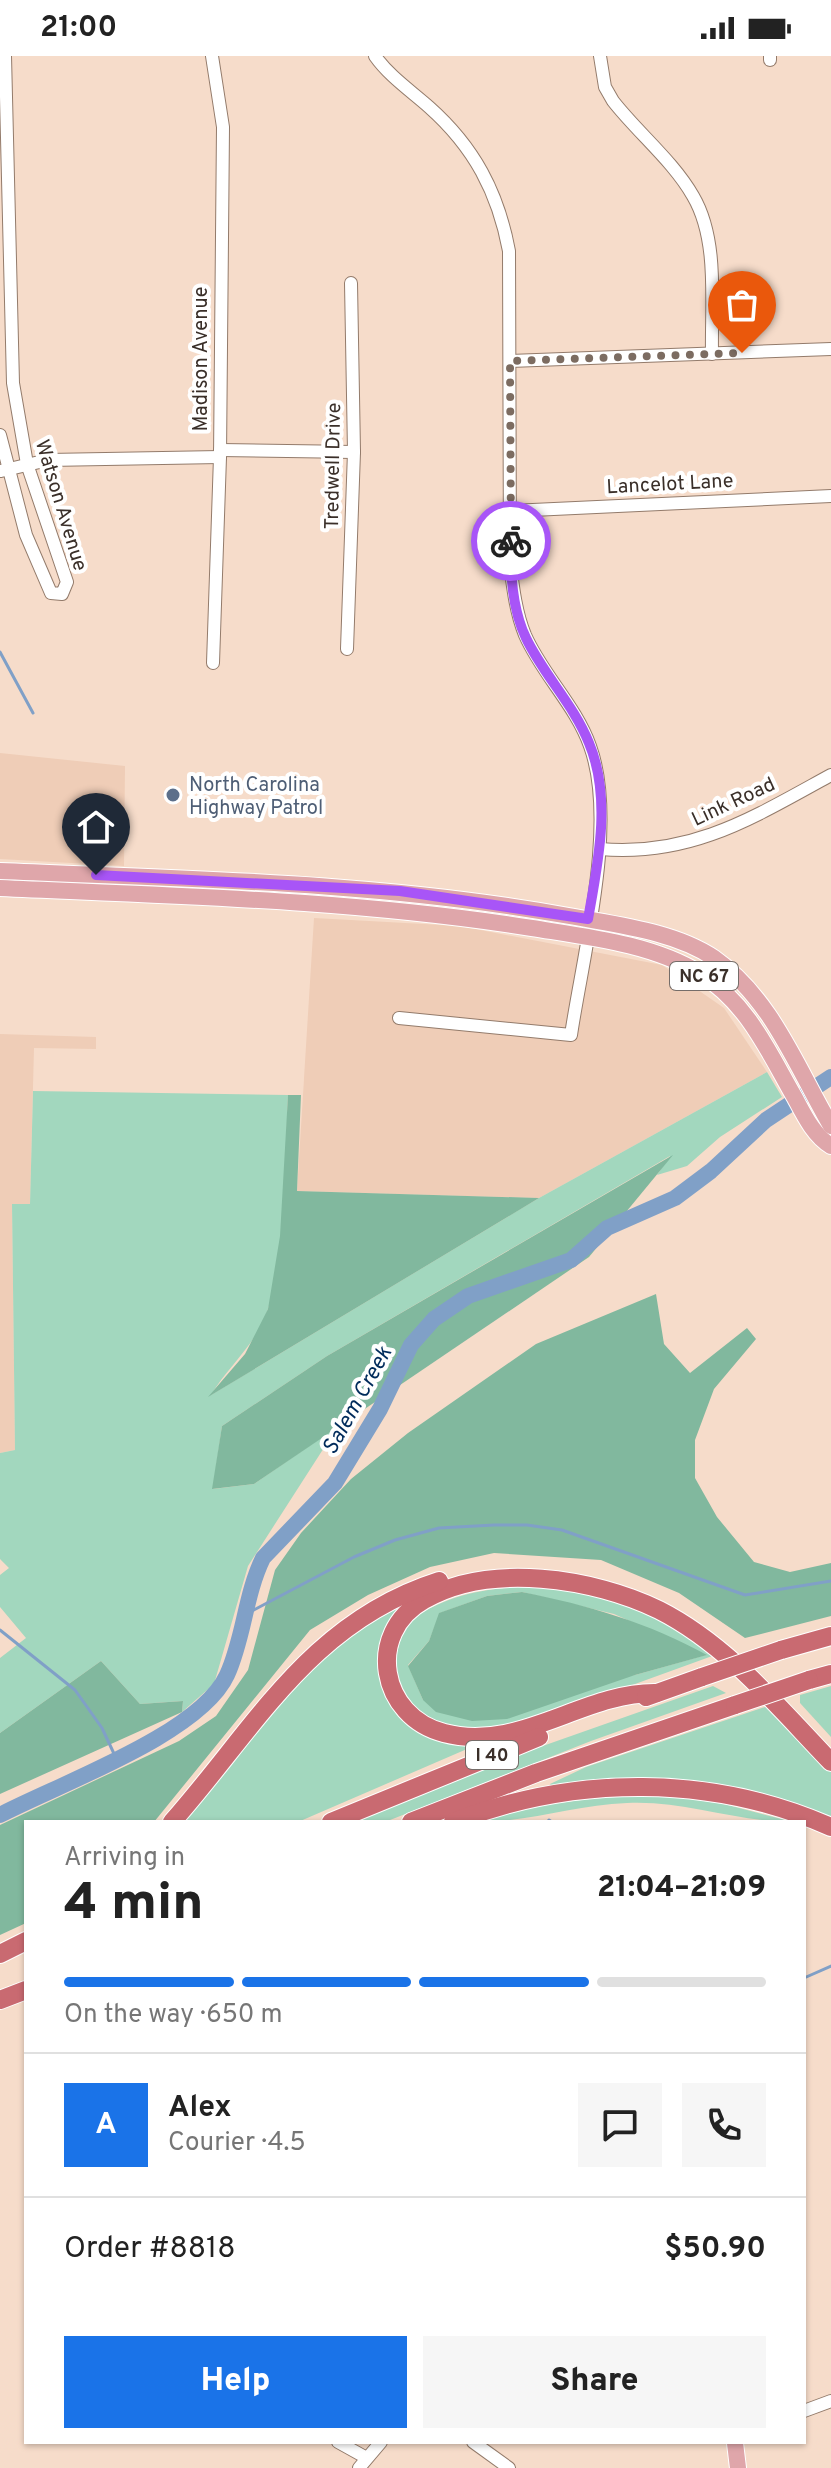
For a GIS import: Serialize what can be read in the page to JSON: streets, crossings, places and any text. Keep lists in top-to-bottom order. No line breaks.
{"streets":{"highway":["I 40"],"main road":["NC 67"],"street":["Madison Avenue","Tredwell Drive","Lancelot Lane","Watson Avenue","Link Road"]},"water":["Salem Creek"],"places":["North Carolina Highway Patrol"],"page":{"status":"21:00","heading":["4 min","Arriving in","21:04–21:09"],"panel":["Alex","Courier · 4.5","Order #8818","$50.90"],"bar":"On the way · 650 m","round":"A","buttons":["Help","Share"]}}
